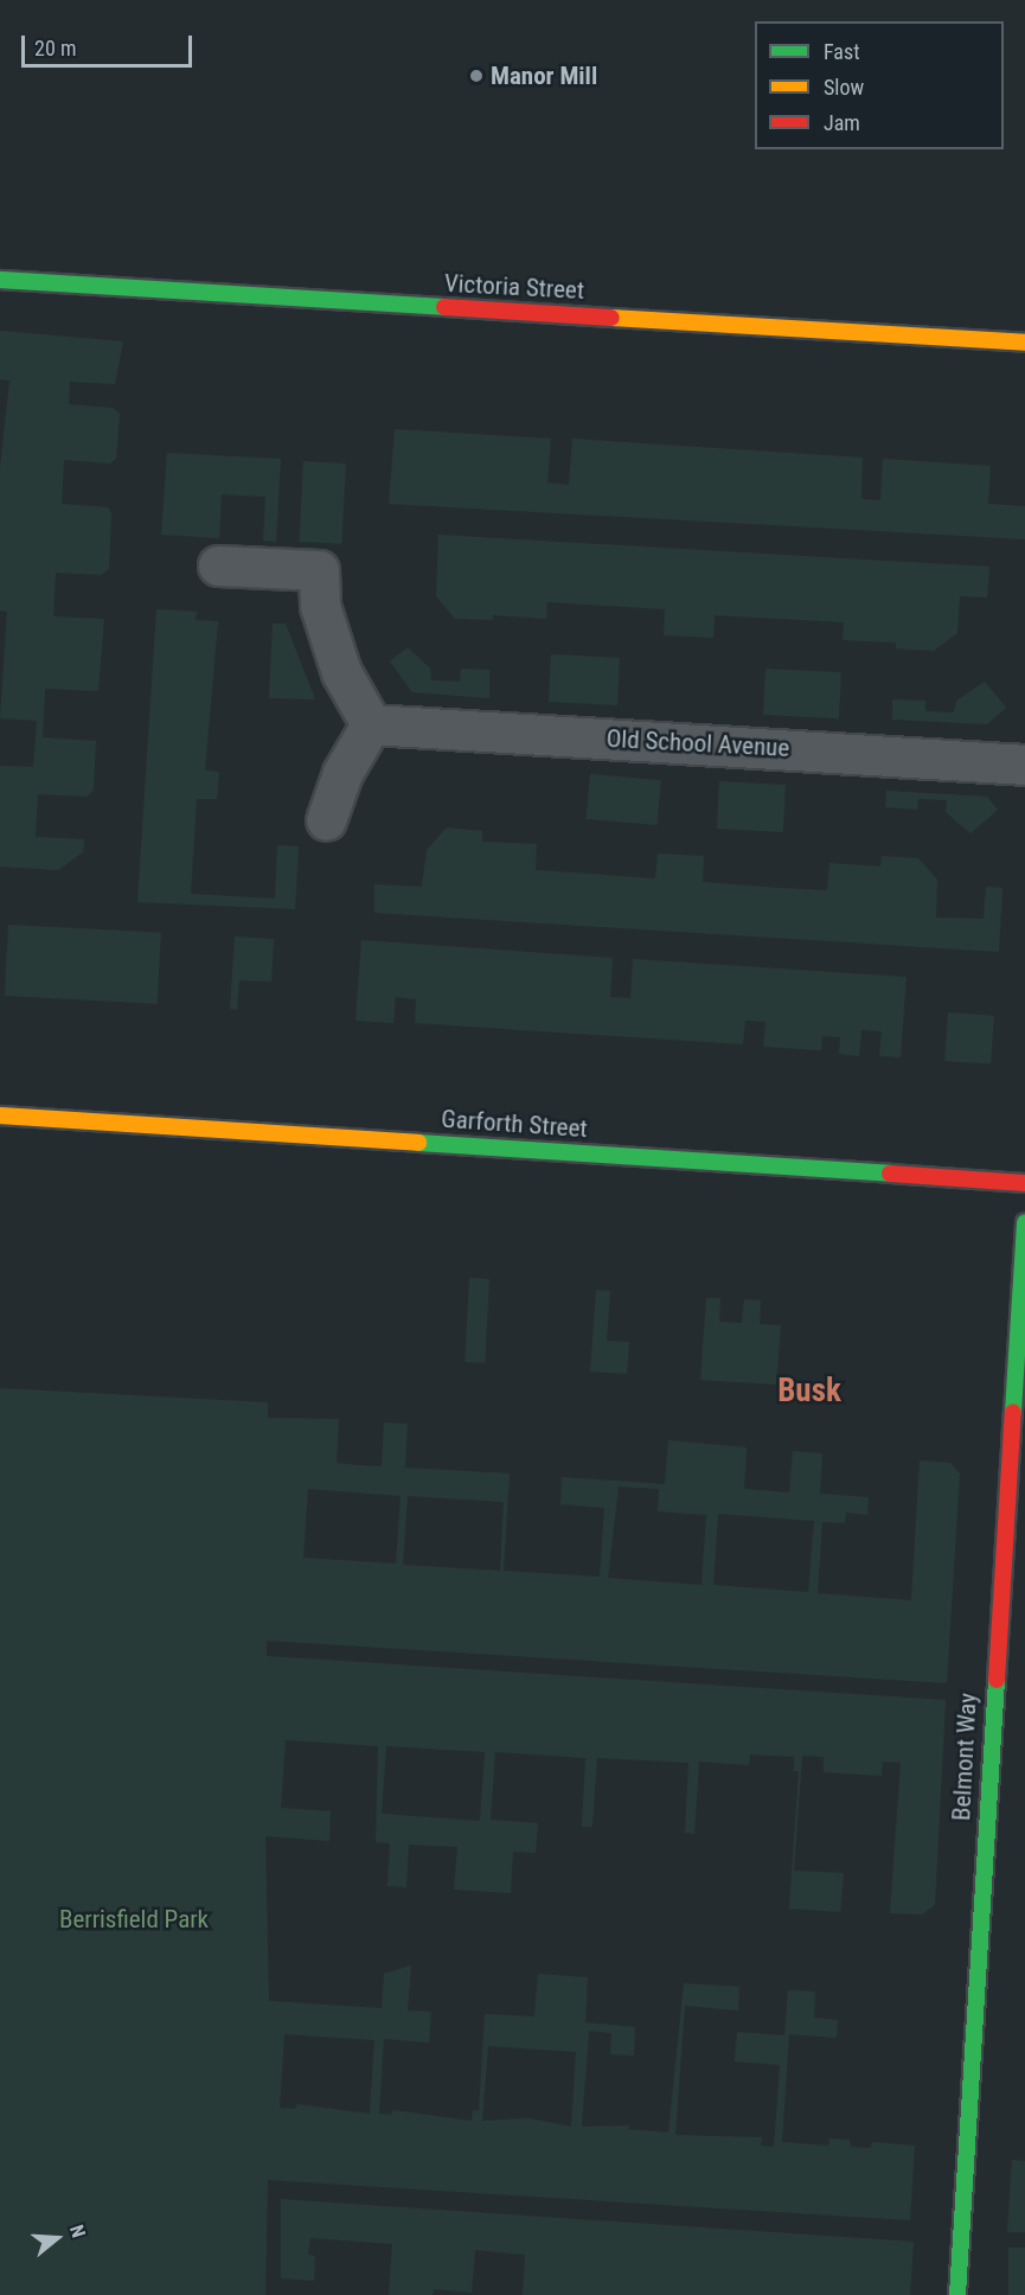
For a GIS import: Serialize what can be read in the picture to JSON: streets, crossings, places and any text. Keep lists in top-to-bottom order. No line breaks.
{"streets":{"street":["Victoria Street","Old School Avenue","Garforth Street","Belmont Way"]},"districts":["Busk"],"parks":["Berrisfield Park"],"places":["Manor Mill"],"legend":["Fast","Slow","Jam"],"scale_bar":"20 m","north":"right"}
